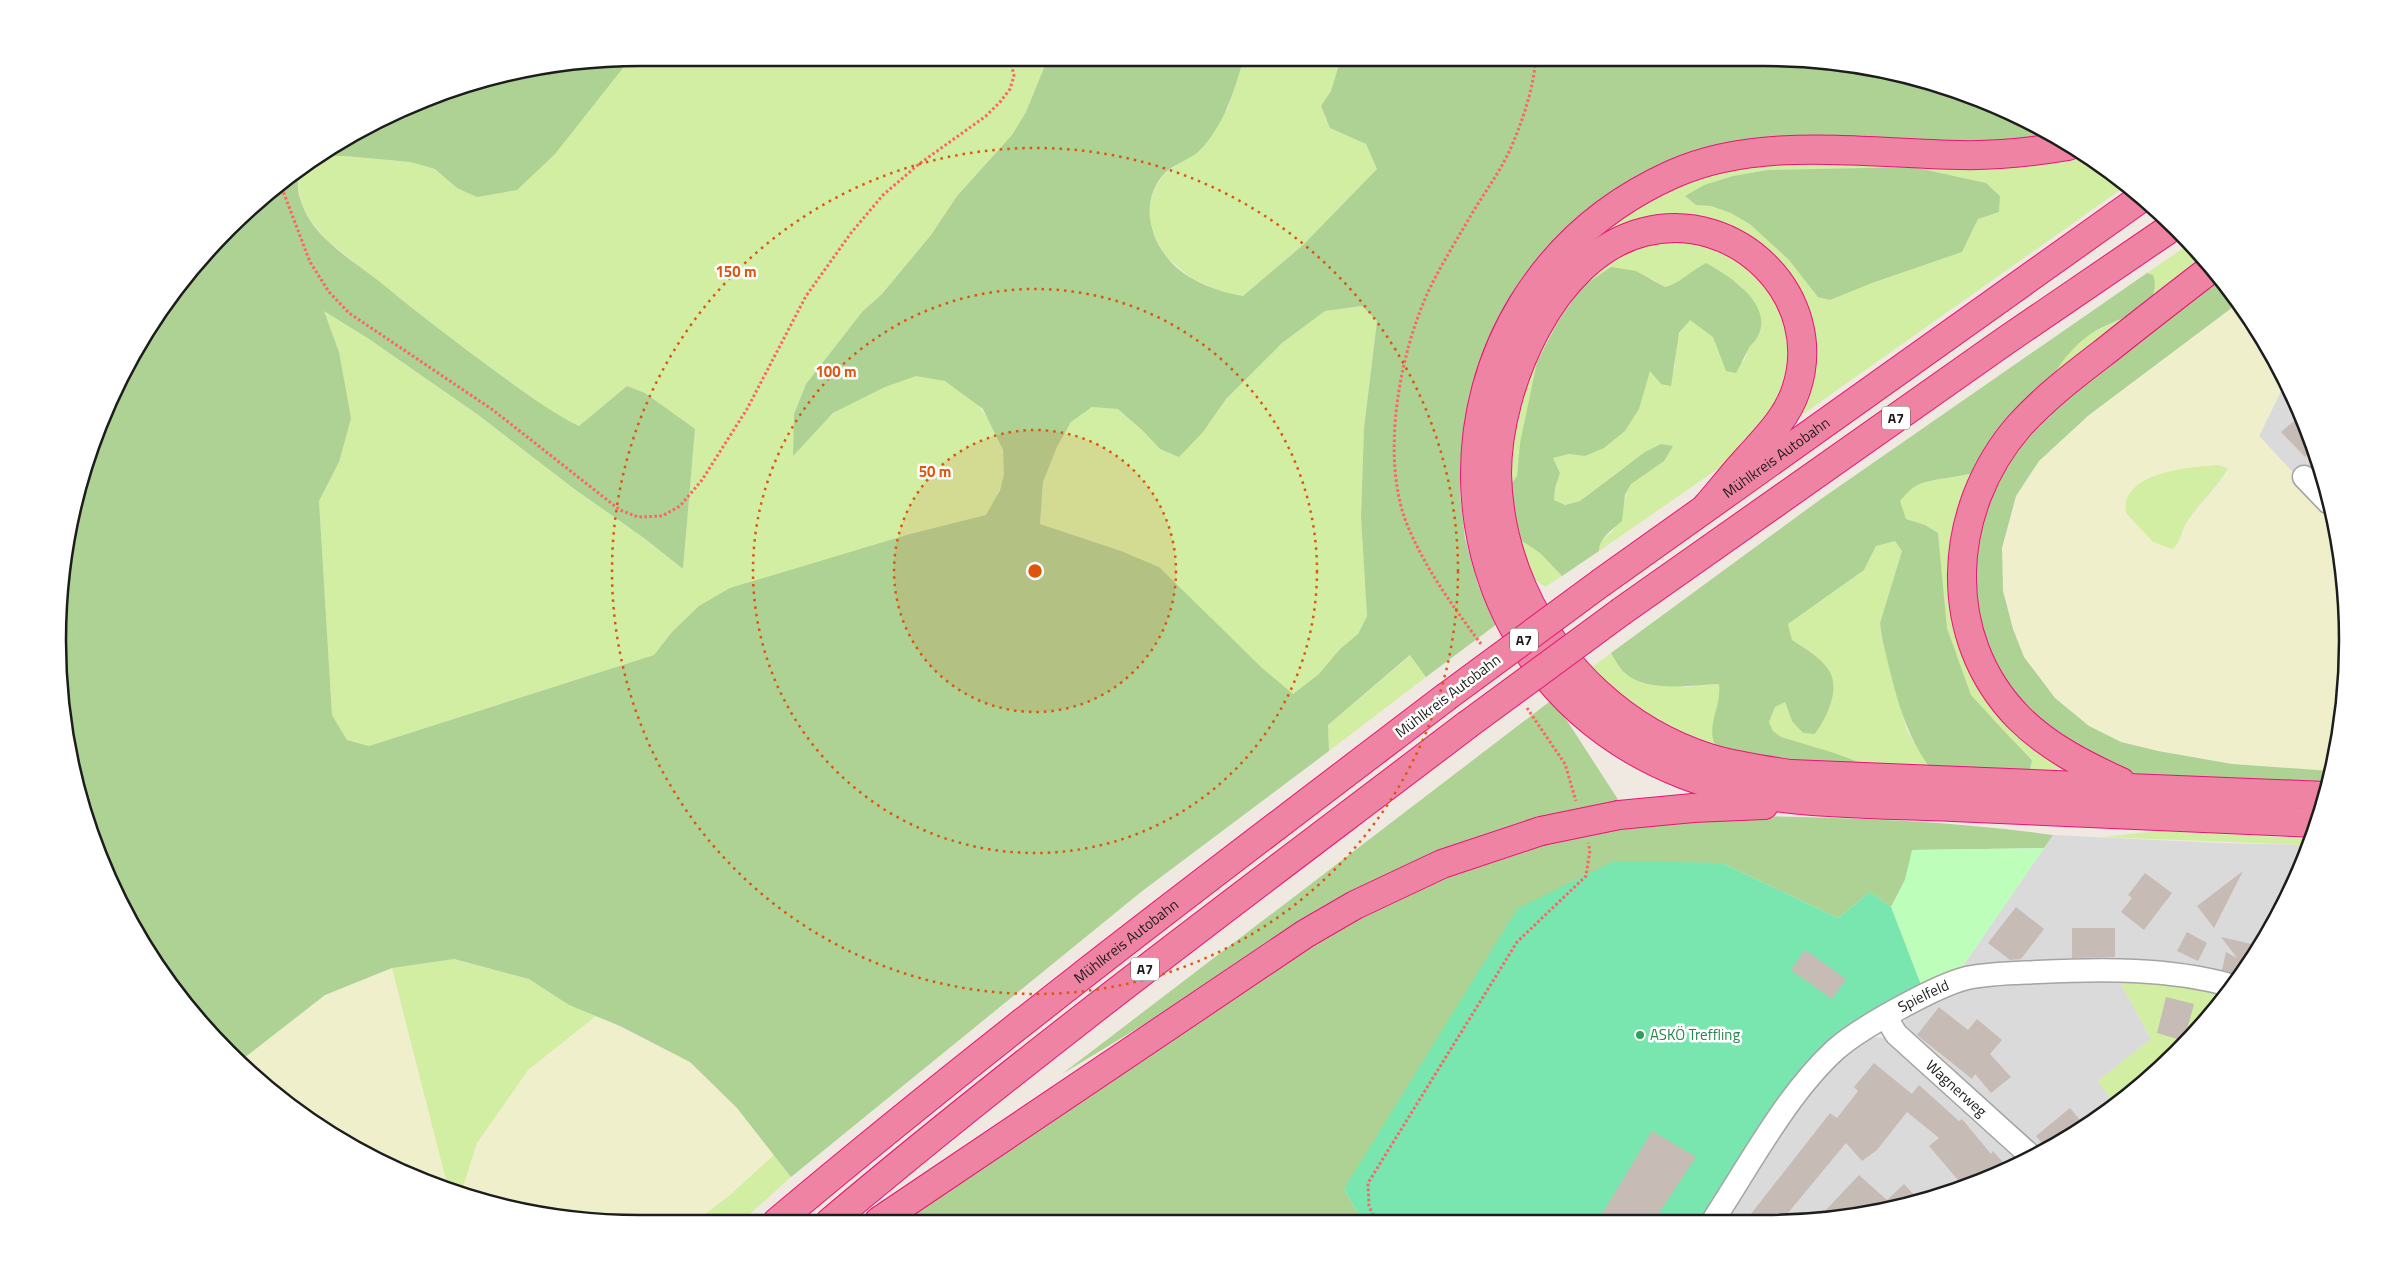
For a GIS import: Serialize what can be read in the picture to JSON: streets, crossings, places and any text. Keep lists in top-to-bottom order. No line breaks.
{"streets":{"highway":["A7","Mühlkreis Autobahn"],"street":["Spielfeld","Wagnerweg"]},"crossings":[["Spielfeld","Wagnerweg"]],"places":["ASKÖ Treffling"],"rings":["150 m","100 m","50 m"]}
